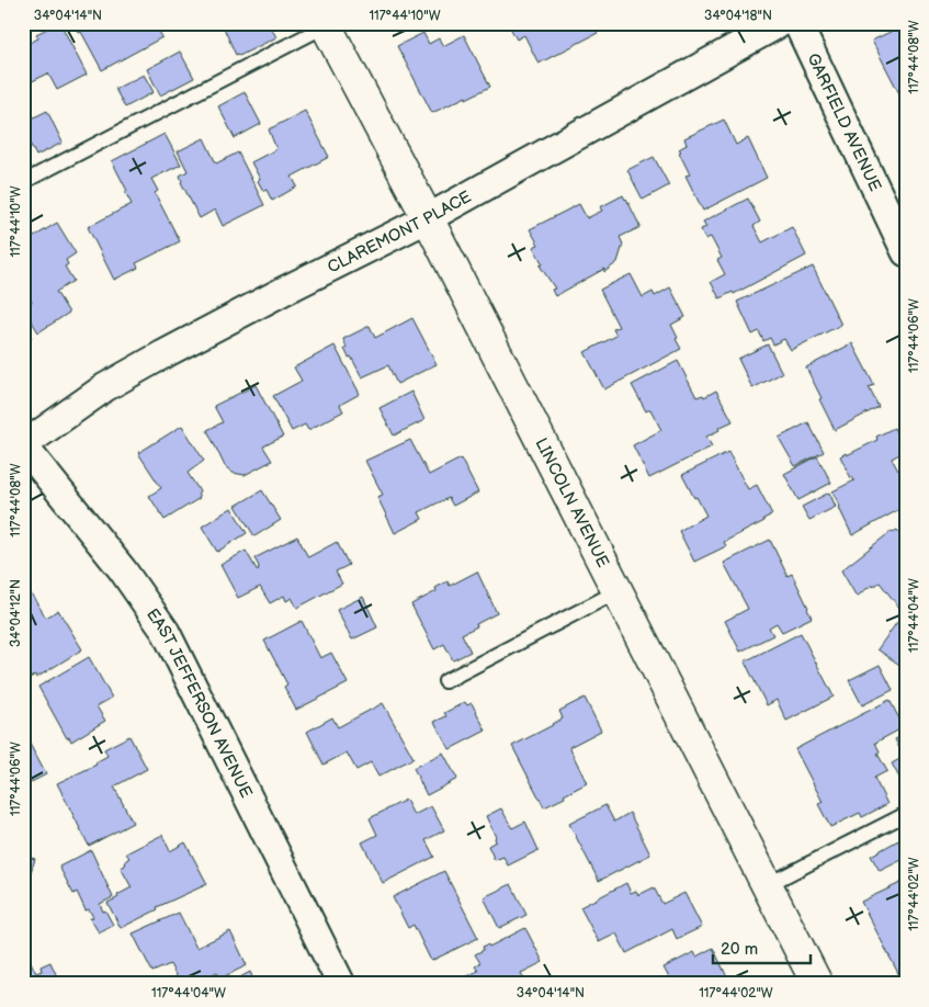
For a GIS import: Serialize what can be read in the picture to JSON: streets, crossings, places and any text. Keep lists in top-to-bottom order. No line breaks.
{"streets":{"street":["GARFIELD AVENUE","CLAREMONT PLACE","LINCOLN AVENUE","EAST JEFFERSON AVENUE"]},"crossings":[["CLAREMONT PLACE","LINCOLN AVENUE"],["CLAREMONT PLACE","EAST JEFFERSON AVENUE"]],"scale_bar":"20 m","coordinates":["34°04'14\"N","117°44'10\"W","34°04'18\"N","117°44'08\"W","117°44'06\"W","34°04'12\"N","117°44'04\"W","117°44'02\"W"]}
